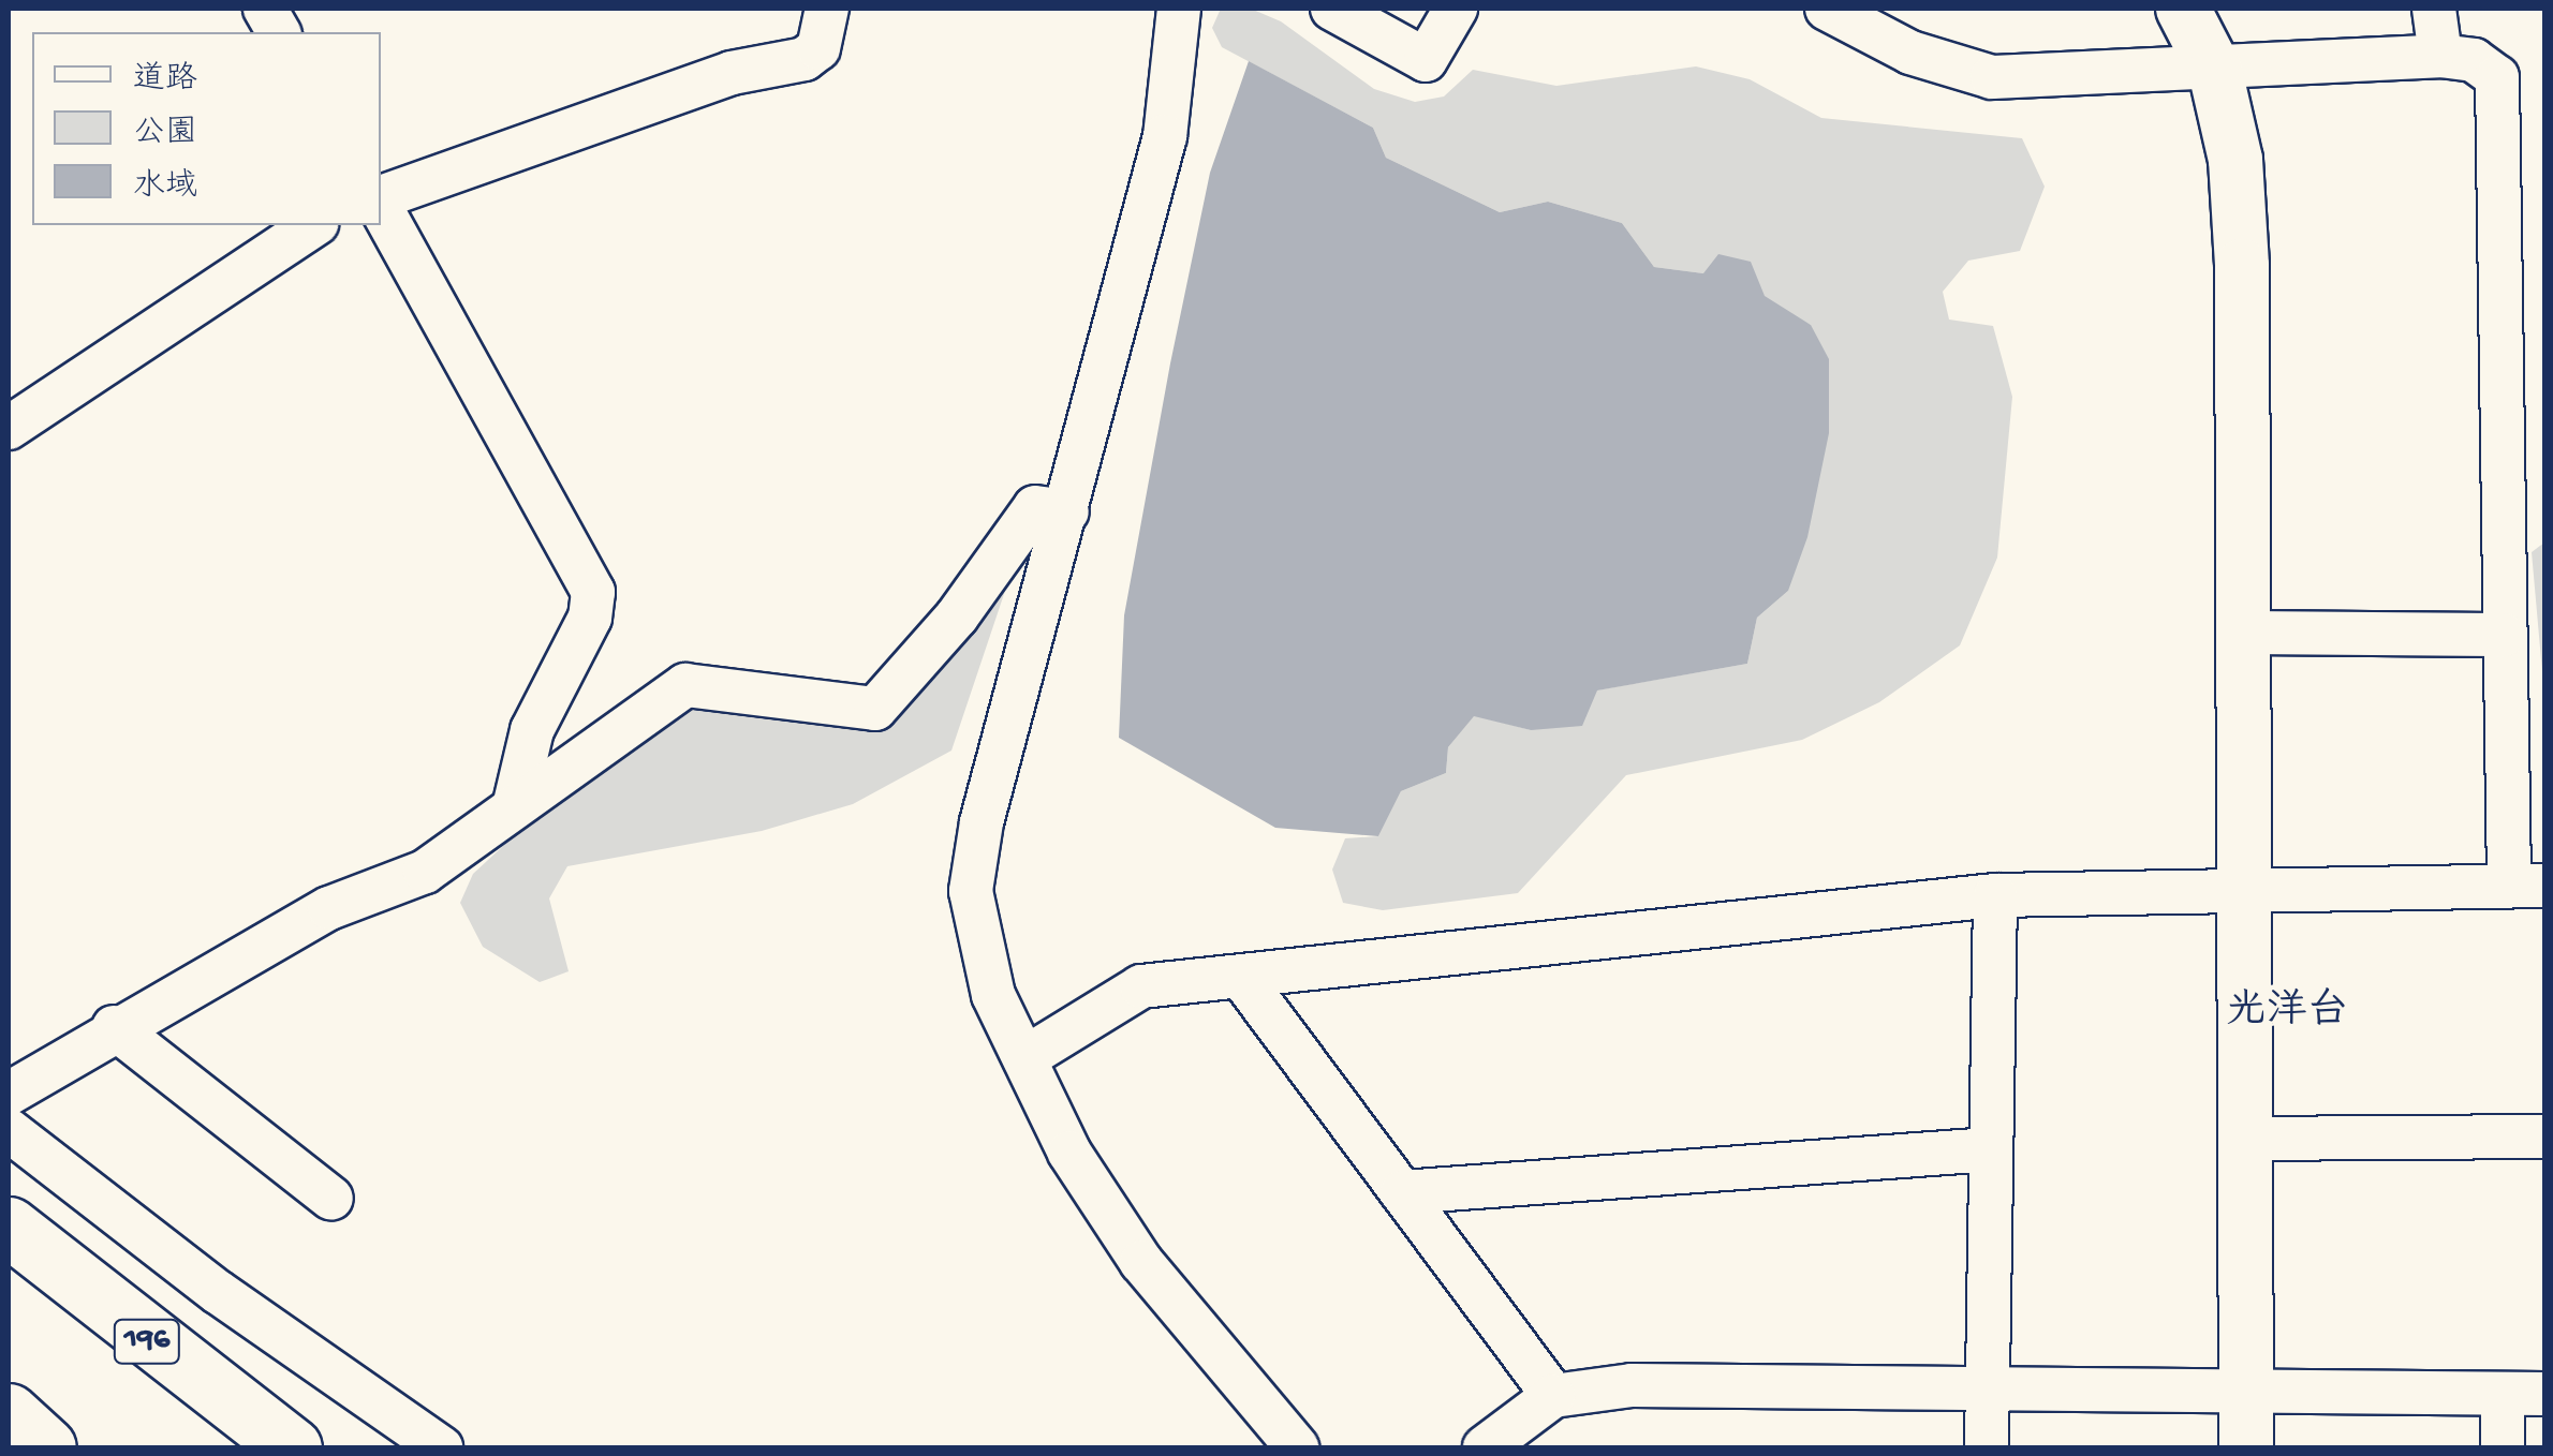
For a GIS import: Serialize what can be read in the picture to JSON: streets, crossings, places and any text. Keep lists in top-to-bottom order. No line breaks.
{"streets":{"highway":["196"]},"districts":["光洋台"],"legend":["道路","公園","水域"]}
